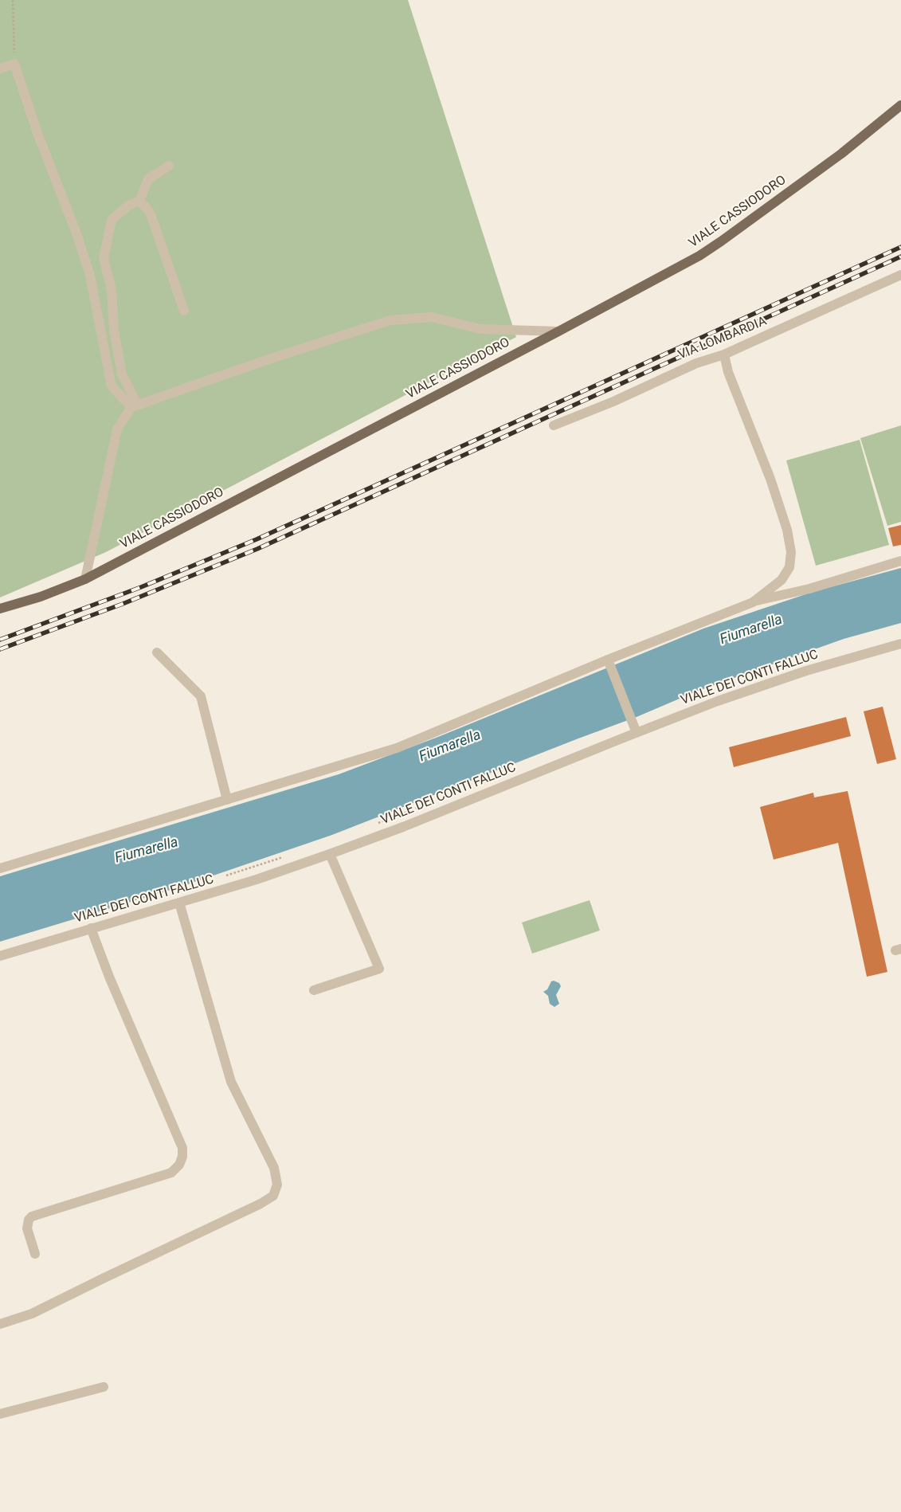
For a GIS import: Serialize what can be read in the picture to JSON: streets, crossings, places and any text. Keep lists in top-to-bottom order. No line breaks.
{"streets":{"main road":["VIALE CASSIODORO"],"street":["VIA LOMBARDIA","VIALE DEI CONTI FALLUC"]},"water":["Fiumarella"]}
